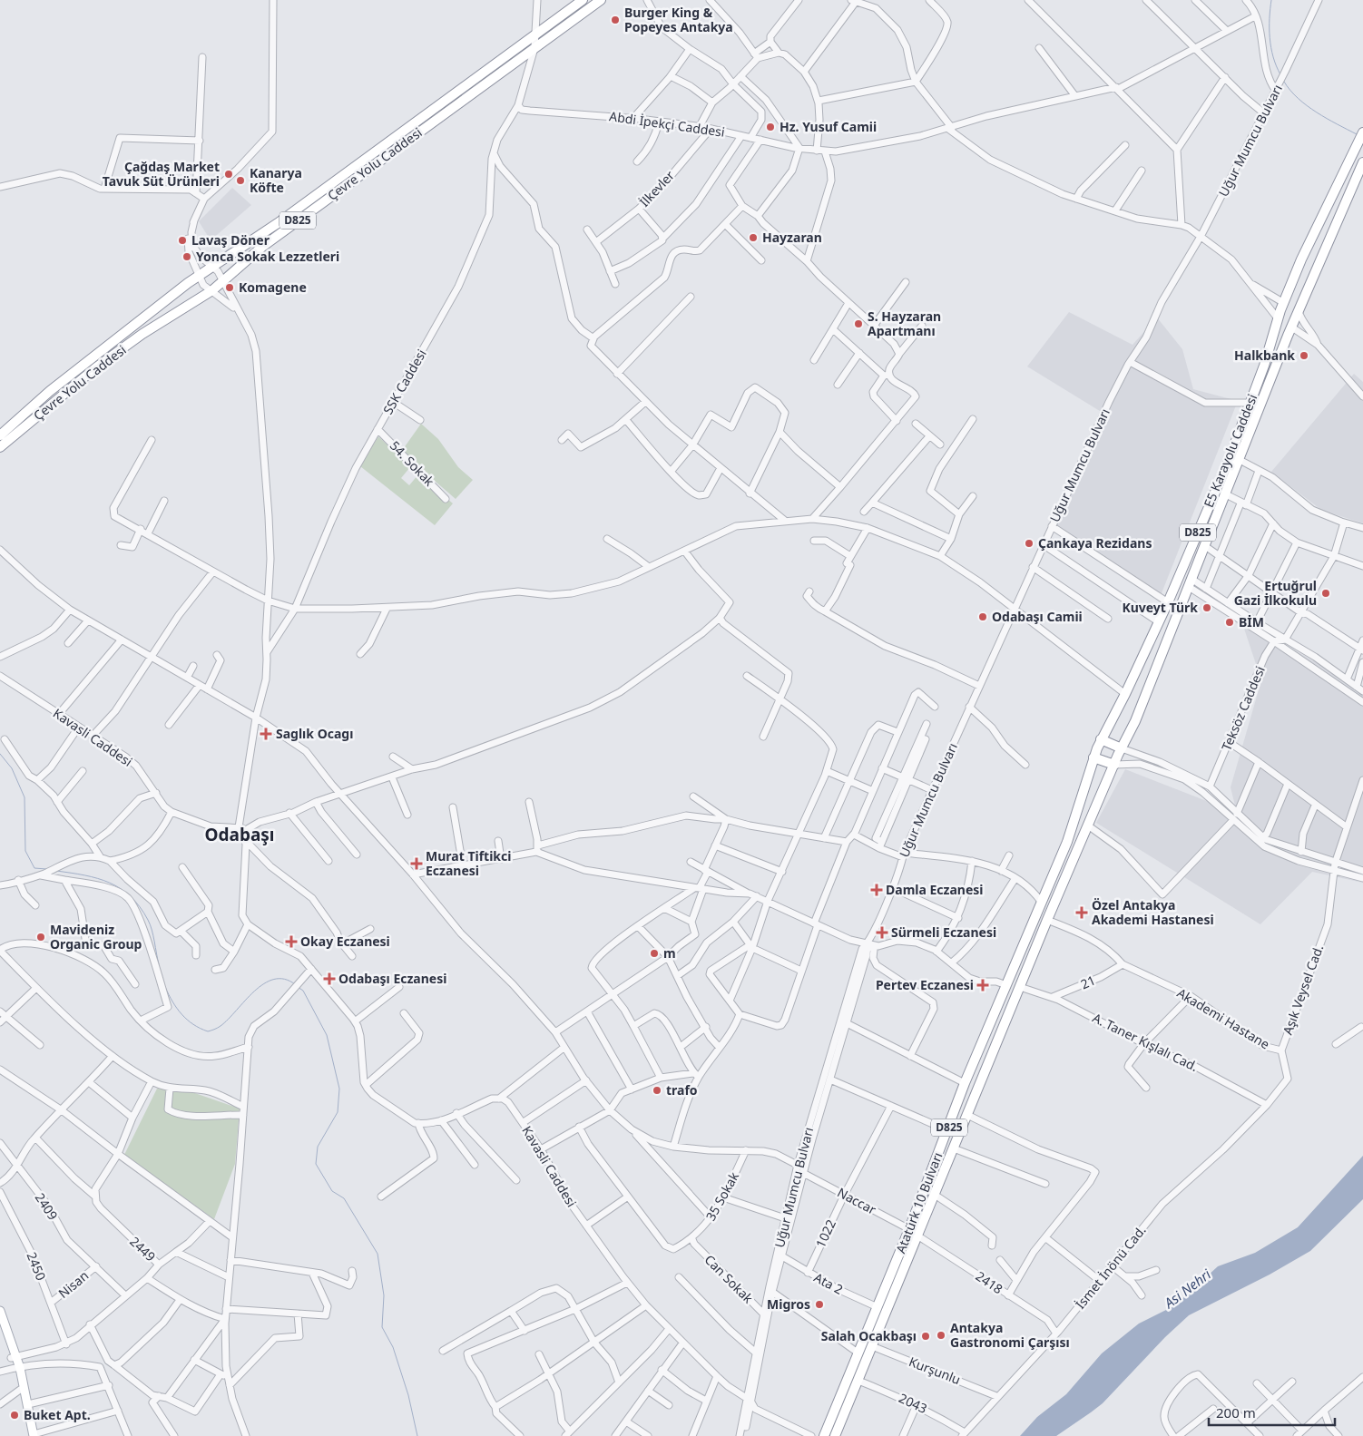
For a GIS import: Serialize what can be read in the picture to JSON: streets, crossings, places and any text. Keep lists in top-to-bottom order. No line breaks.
{"streets":{"highway":["Çevre Yolu Caddesi","D825","E5 Karayolu Caddesi","Atatürk 10 Bulvarı"],"street":["Abdi İpekçi Caddesi","Uğur Mumcu Bulvarı","İlkevler","SSK Caddesi","54. Sokak","Teksöz Caddesi","Kavasli Caddesi","21","Aşık Veysel Cad.","Akademi Hastane","A. Taner Kışlalı Cad.","35 Sokak","Naccar","2409","1022","2449","2450","İsmet İnönü Cad.","Can Sokak","2418","Ata 2","Nisan","Kurşunlu","2043"]},"crossings":[["Abdi İpekçi Caddesi","İlkevler"],["Abdi İpekçi Caddesi","SSK Caddesi"],["Uğur Mumcu Bulvarı","Kavasli Caddesi"],["Uğur Mumcu Bulvarı","Naccar"],["Uğur Mumcu Bulvarı","Can Sokak"],["Uğur Mumcu Bulvarı","Ata 2"],["SSK Caddesi","54. Sokak"],["E5 Karayolu Caddesi","Atatürk 10 Bulvarı"],["21","Akademi Hastane"],["21","A. Taner Kışlalı Cad."],["Aşık Veysel Cad.","Akademi Hastane"],["Aşık Veysel Cad.","A. Taner Kışlalı Cad."],["Aşık Veysel Cad.","İsmet İnönü Cad."],["Akademi Hastane","Atatürk 10 Bulvarı"],["A. Taner Kışlalı Cad.","Atatürk 10 Bulvarı"],["A. Taner Kışlalı Cad.","İsmet İnönü Cad."],["35 Sokak","Naccar"],["35 Sokak","Can Sokak"],["Naccar","Atatürk 10 Bulvarı"],["Naccar","1022"],["Atatürk 10 Bulvarı","2418"],["Atatürk 10 Bulvarı","Ata 2"],["Atatürk 10 Bulvarı","Kurşunlu"],["Atatürk 10 Bulvarı","2043"],["2409","2449"],["2409","Nisan"],["1022","Ata 2"],["2449","2450"],["2450","Nisan"],["İsmet İnönü Cad.","2418"],["İsmet İnönü Cad.","Kurşunlu"],["İsmet İnönü Cad.","2043"]],"districts":["Odabaşı"],"water":["Asi Nehri"],"places":{"other":["Burger King & Popeyes Antakya","Hz. Yusuf Camii","Çağdaş Market Tavuk Süt Ürünleri","Kanarya Köfte","Hayzaran","Lavaş Döner","Yonca Sokak Lezzetleri","Komagene","S. Hayzaran Apartmanı","Halkbank","Çankaya Rezidans","Ertuğrul Gazi İlkokulu","Kuveyt Türk","Odabaşı Camii","BİM","Mavideniz Organic Group","m","trafo","Migros","Antakya Gastronomi Çarşısı","Salah Ocakbaşı","Buket Apt."],"health":["Saglık Ocagı","Murat Tiftikci Eczanesi","Damla Eczanesi","Özel Antakya Akademi Hastanesi","Sürmeli Eczanesi","Okay Eczanesi","Odabaşı Eczanesi","Pertev Eczanesi"]},"scale_bar":"200 m"}
